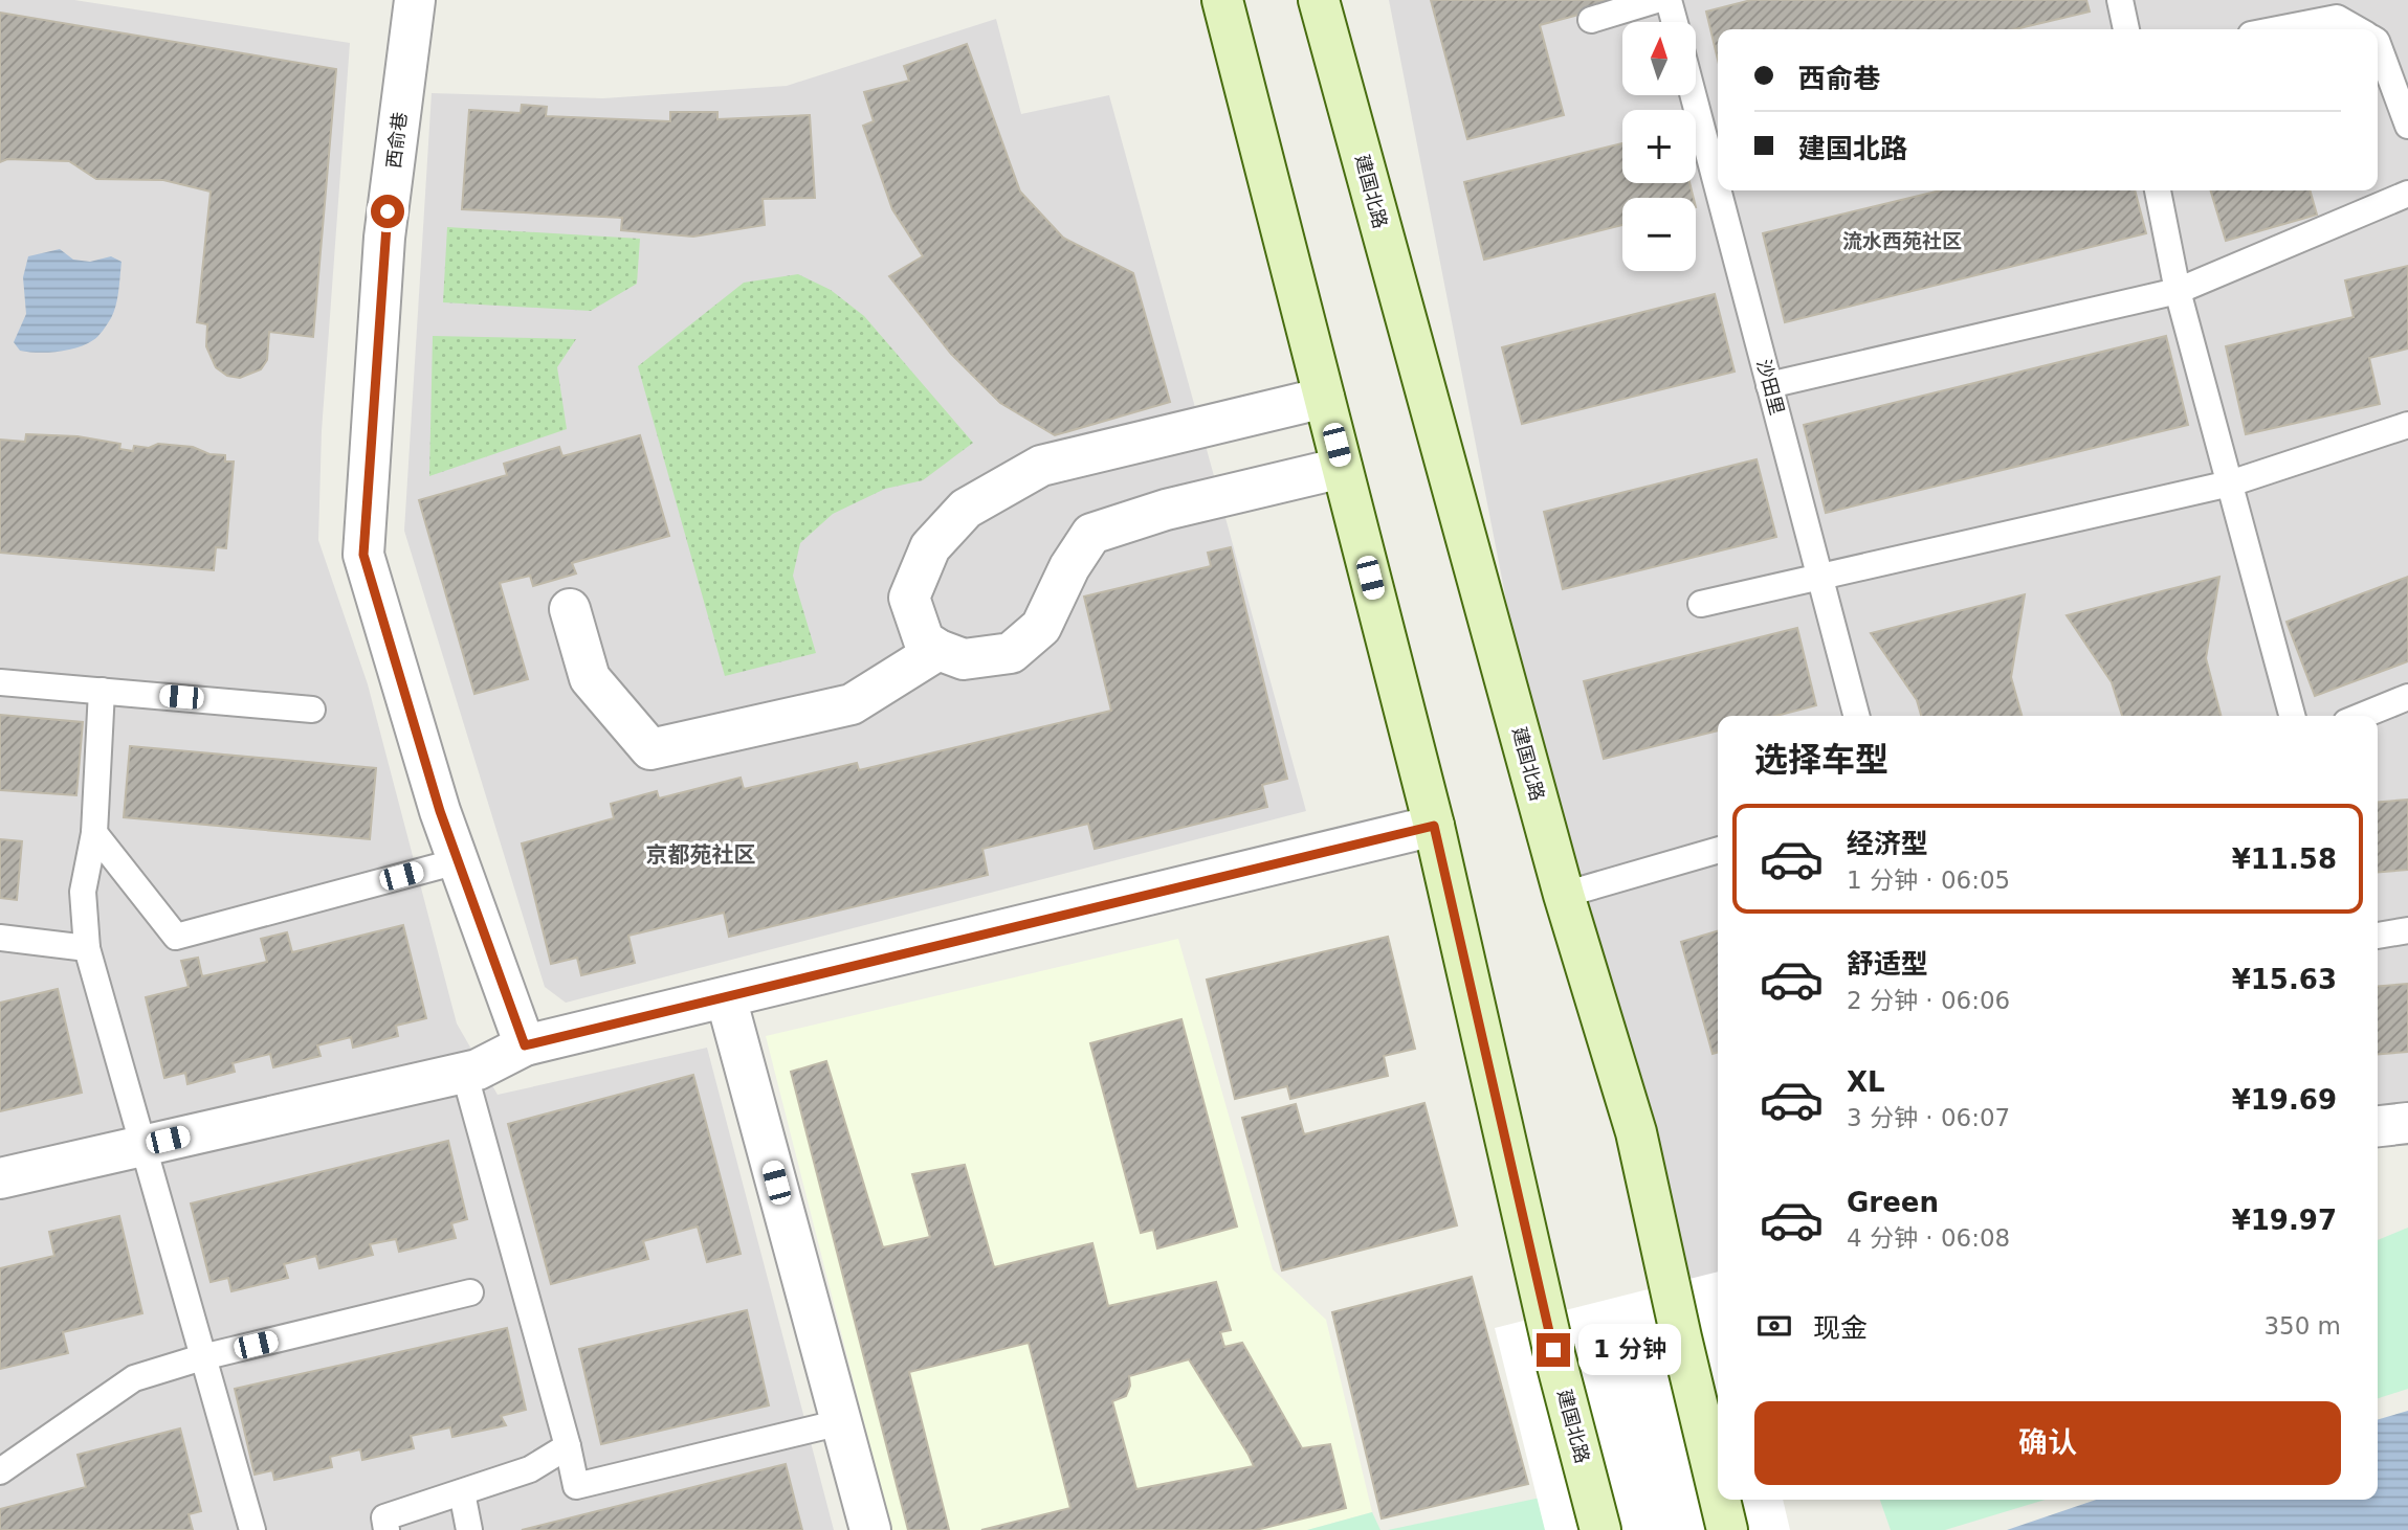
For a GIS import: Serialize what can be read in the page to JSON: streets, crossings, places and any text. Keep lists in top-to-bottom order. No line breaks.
{"streets":{"main road":["建国北路"],"street":["西俞巷"],"lane":["沙田里"]},"districts":["流水西苑社区","京都苑社区"],"north":"top","page":{"map_buttons":["+","−"],"banner":["西俞巷","建国北路"],"heading":"选择车型","list":[{"name":"经济型","note":"1 分钟 · 06:05","value":"¥11.58"},{"name":"舒适型","note":"2 分钟 · 06:06","value":"¥15.63"},{"name":"XL","note":"3 分钟 · 06:07","value":"¥19.69"},{"name":"Green","note":"4 分钟 · 06:08","value":"¥19.97"}],"pay":["现金","350 m"],"bubble":"1 分钟","buttons":"确认"}}
